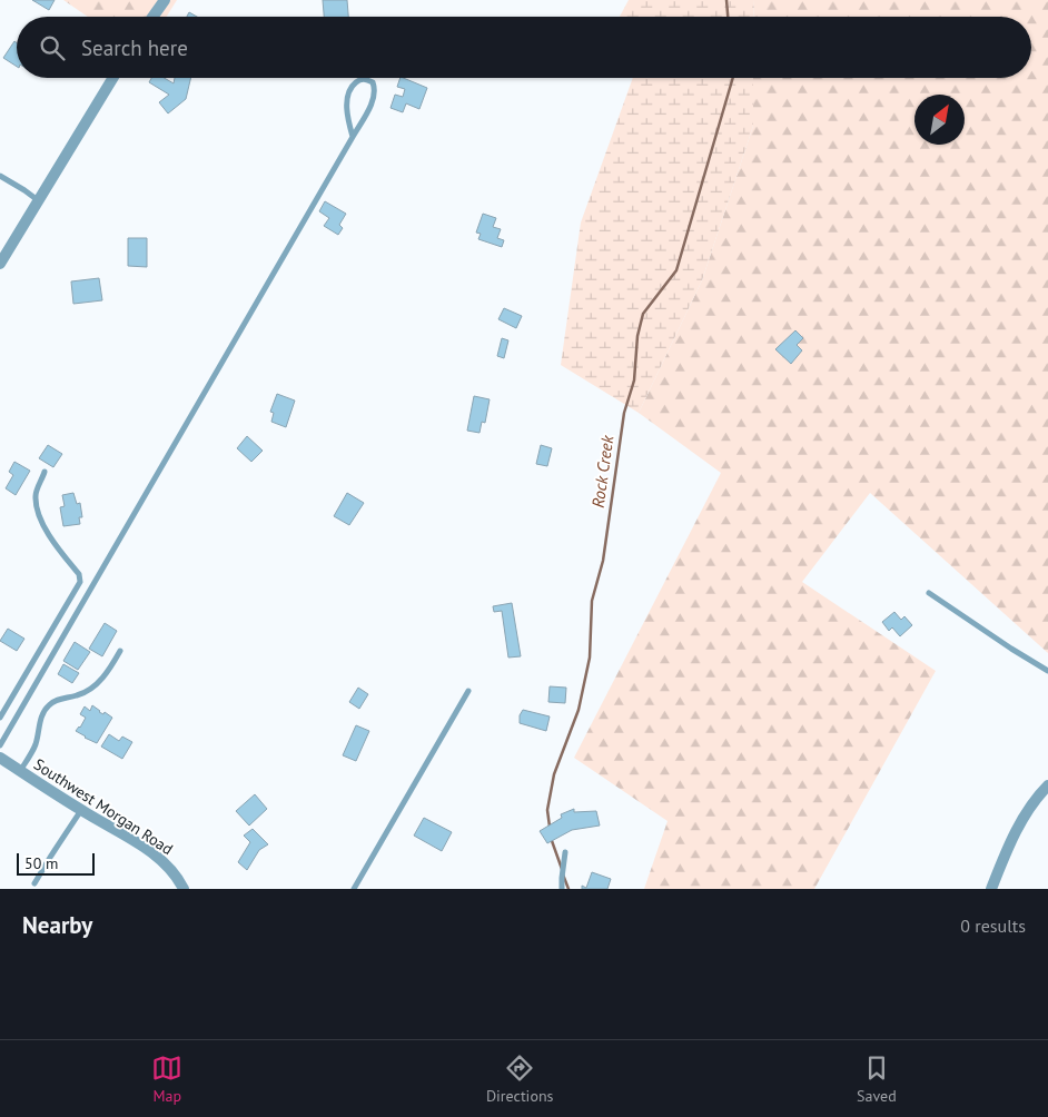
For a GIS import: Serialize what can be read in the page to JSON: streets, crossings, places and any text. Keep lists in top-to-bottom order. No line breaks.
{"streets":{"street":["Southwest Morgan Road"]},"water":["Rock Creek"],"scale_bar":"50 m","north":"top right","page":{"search":"Search here","scale":"50 m","heading":["Nearby","0 results"],"nav":["Map","Directions","Saved"]}}
